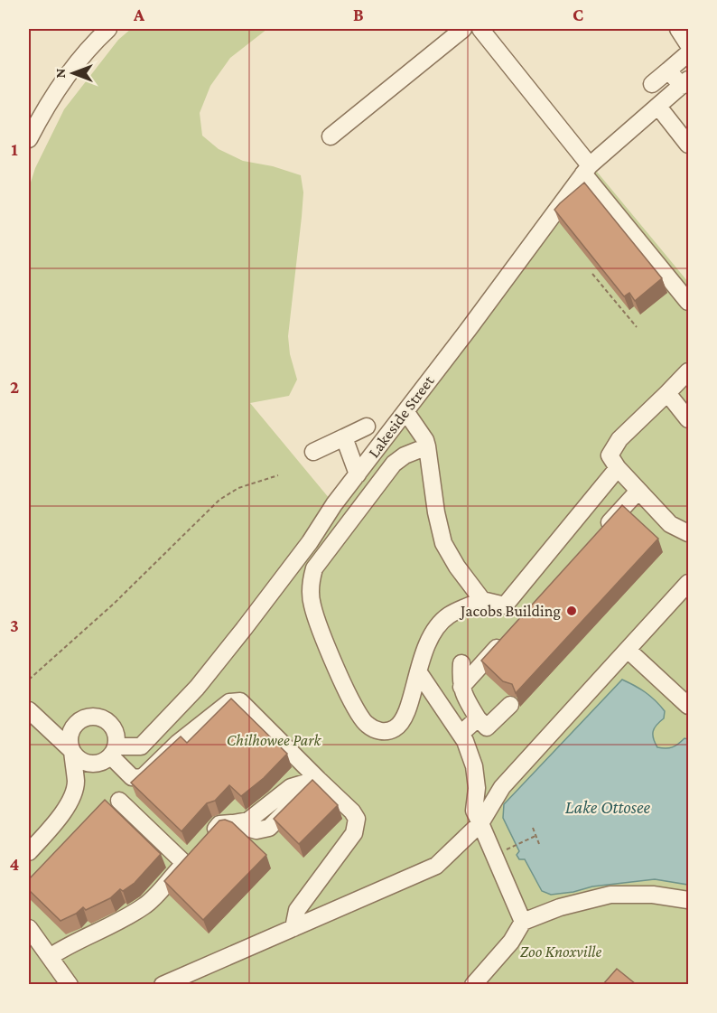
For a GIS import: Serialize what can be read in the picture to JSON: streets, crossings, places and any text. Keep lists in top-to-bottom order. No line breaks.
{"streets":{"street":["Lakeside Street"]},"water":["Lake Ottosee"],"parks":["Chilhowee Park","Zoo Knoxville"],"places":["Jacobs Building"],"north":"left","grid":{"columns":["A","B","C"],"rows":["1","2","3","4"]}}
